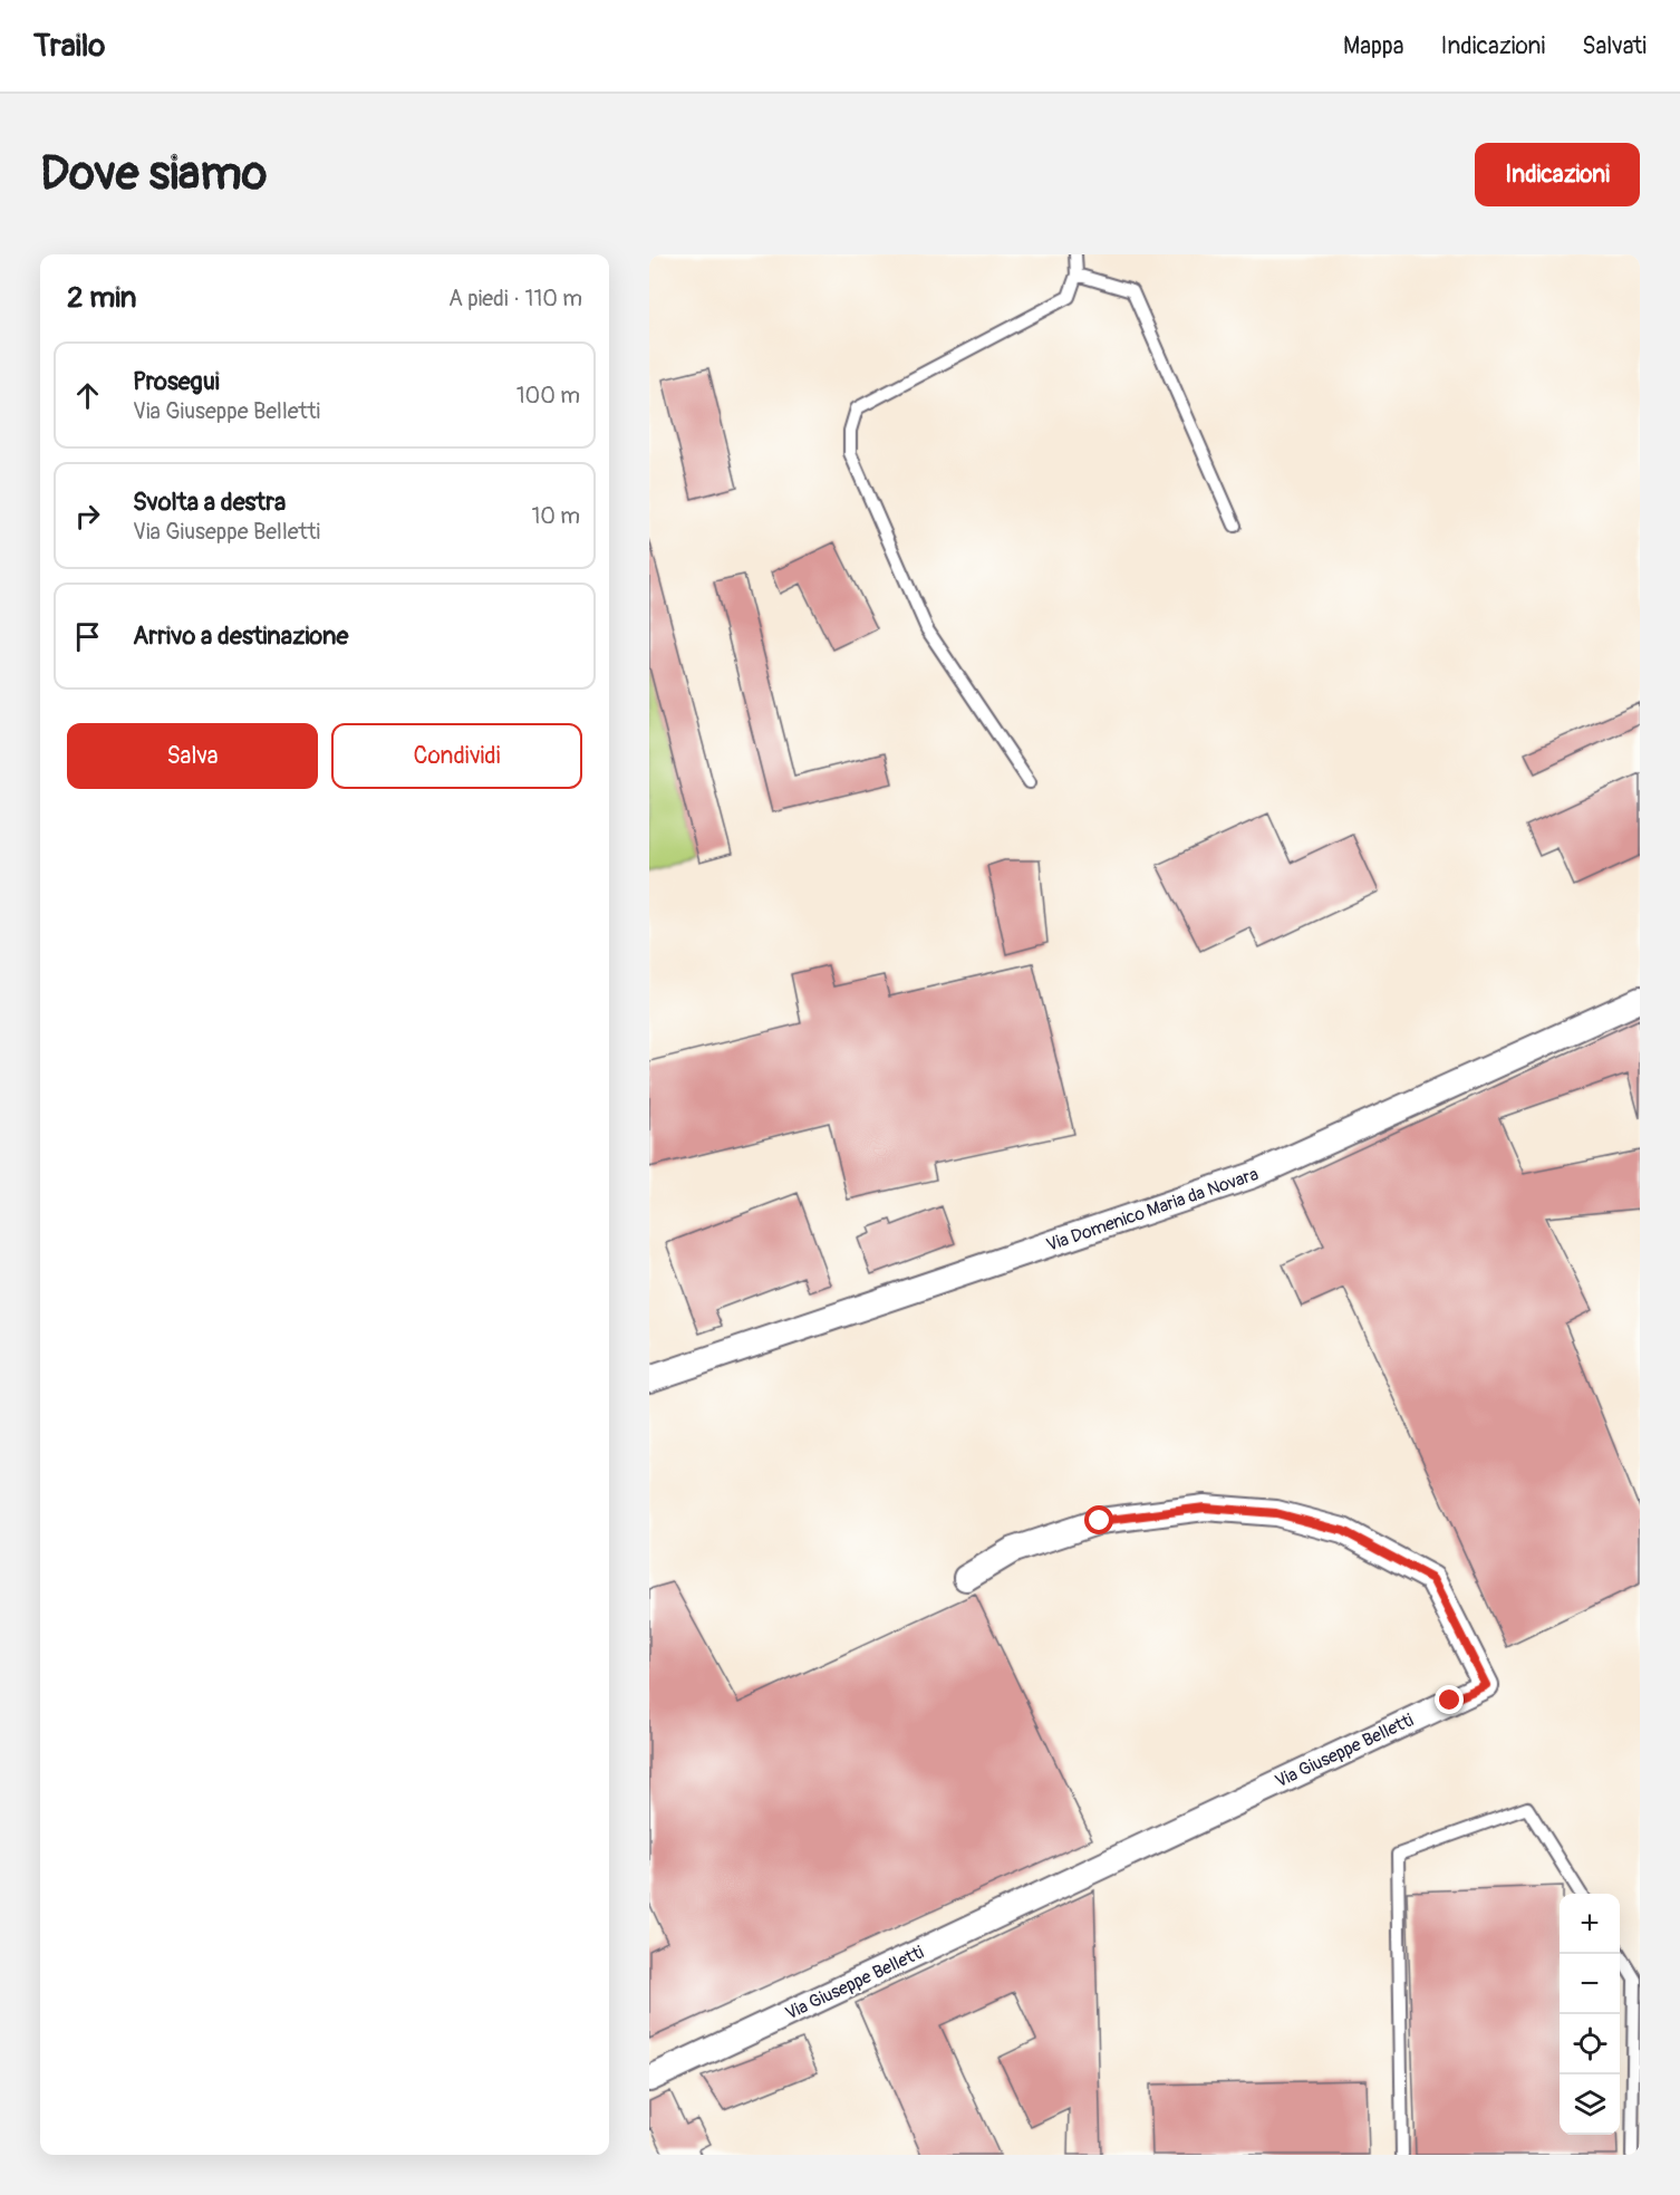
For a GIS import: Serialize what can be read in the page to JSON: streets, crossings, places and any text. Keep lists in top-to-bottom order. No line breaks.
{"streets":{"street":["Via Domenico Maria da Novara","Via Giuseppe Belletti"]},"page":{"header":"Trailo","nav":["Mappa","Indicazioni","Salvati"],"buttons":["Indicazioni",["Salva","Condividi"]],"title":"Dove siamo","heading":["2 min","A piedi · 110 m"],"list":[["Prosegui","Via Giuseppe Belletti","100 m"],["Svolta a destra","Via Giuseppe Belletti","10 m"],"Arrivo a destinazione"],"map_buttons":["+","−"]}}
